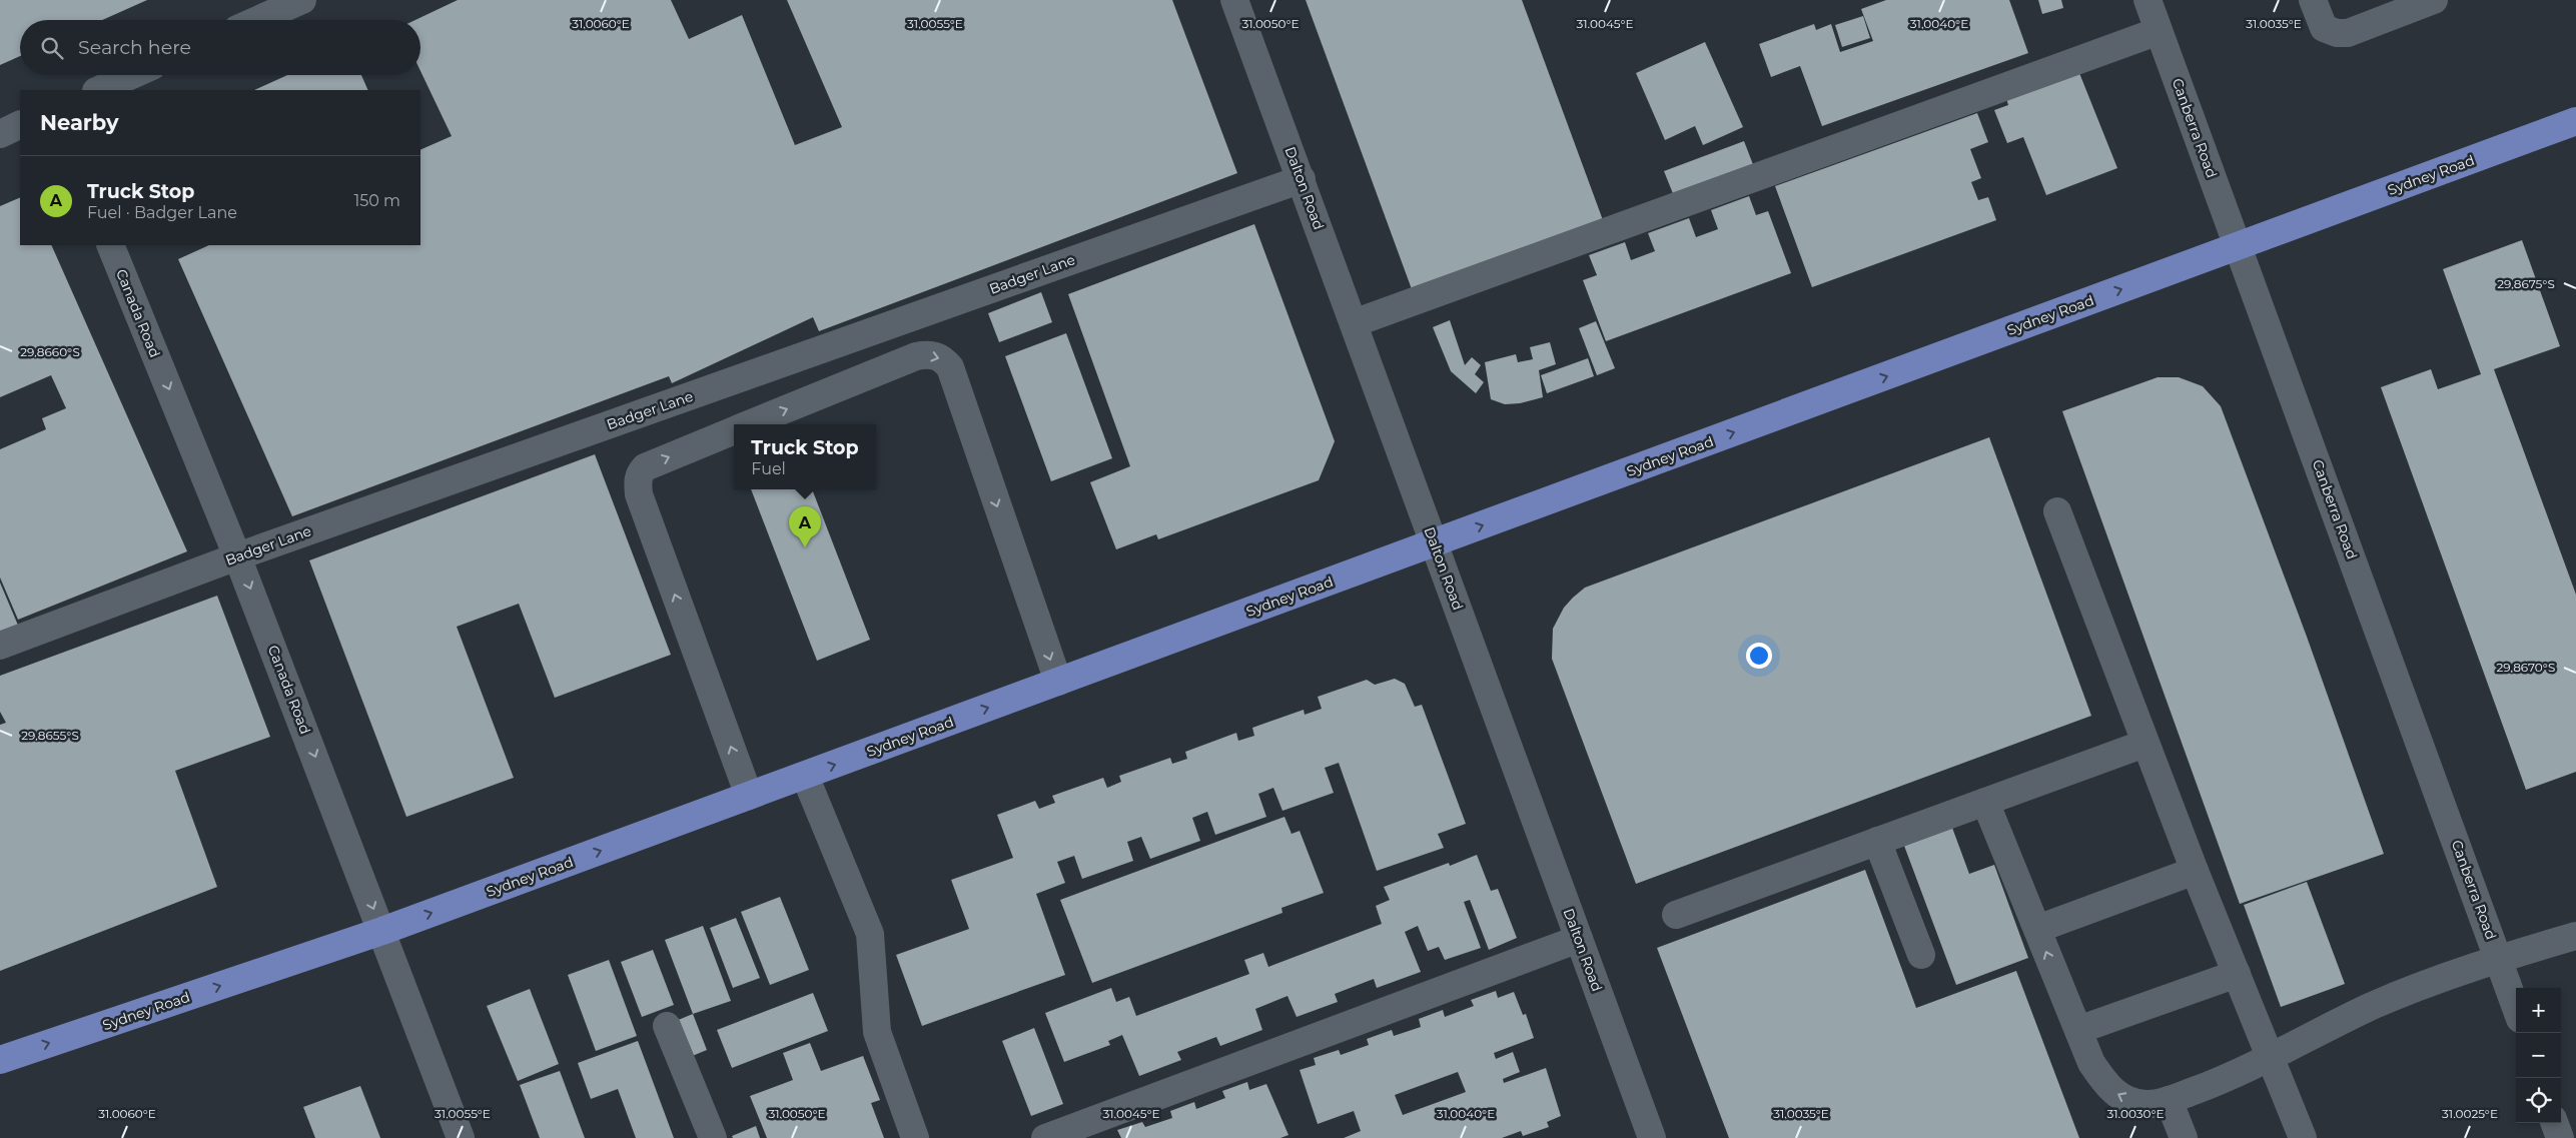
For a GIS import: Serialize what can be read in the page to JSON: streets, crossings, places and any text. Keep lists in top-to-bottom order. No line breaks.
{"streets":{"main road":["Sydney Road"],"street":["Canberra Road","Dalton Road","Badger Lane","Canada Road"]},"crossings":[["Canberra Road","Sydney Road"],["Sydney Road","Dalton Road"],["Sydney Road","Canada Road"],["Dalton Road","Badger Lane"],["Badger Lane","Canada Road"]],"one_way":["Sydney Road","Canada Road"],"page":{"search":"Search here","heading":"Nearby","list":[{"mark":"A","name":"Truck Stop","note":"Fuel · Badger Lane","value":"150 m"}],"popup":["Truck Stop","Fuel"],"pins":"A","map_buttons":["+","−"]},"coordinates":["31.0035°E","31.0060°E","31.0055°E","31.0050°E","31.0045°E","31.0040°E","29.8675°S","29.8660°S","29.8670°S","29.8655°S","31.0030°E","31.0025°E"]}
